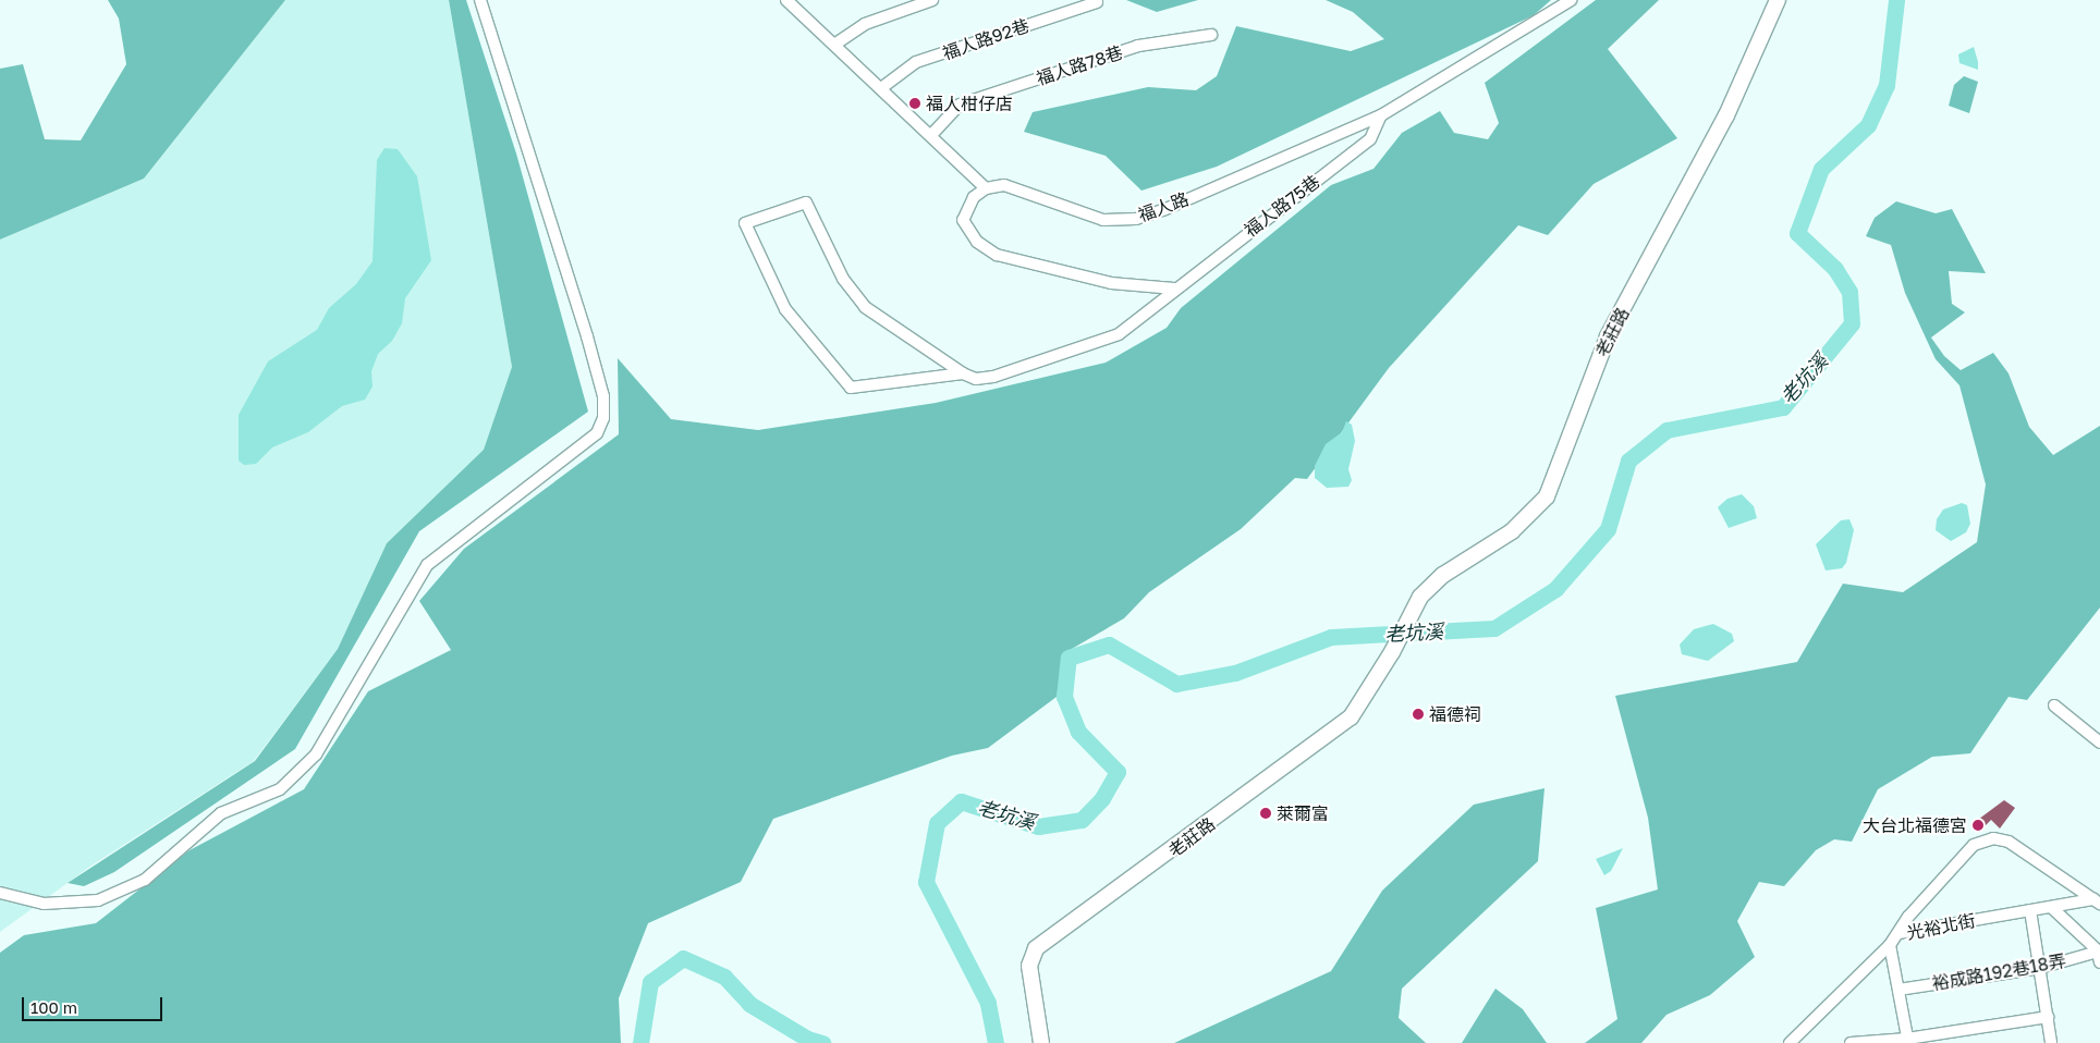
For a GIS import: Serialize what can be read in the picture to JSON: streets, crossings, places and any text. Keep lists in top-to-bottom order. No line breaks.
{"streets":{"street":["福人路92巷","福人路78巷","福人路75巷","福人路","老莊路","光裕北街","裕成路192巷18弄"]},"crossings":[["福人路75巷","福人路"]],"water":["老坑溪"],"places":["福人柑仔店","福德祠","萊爾富","大台北福德宮"],"scale_bar":"100 m"}
